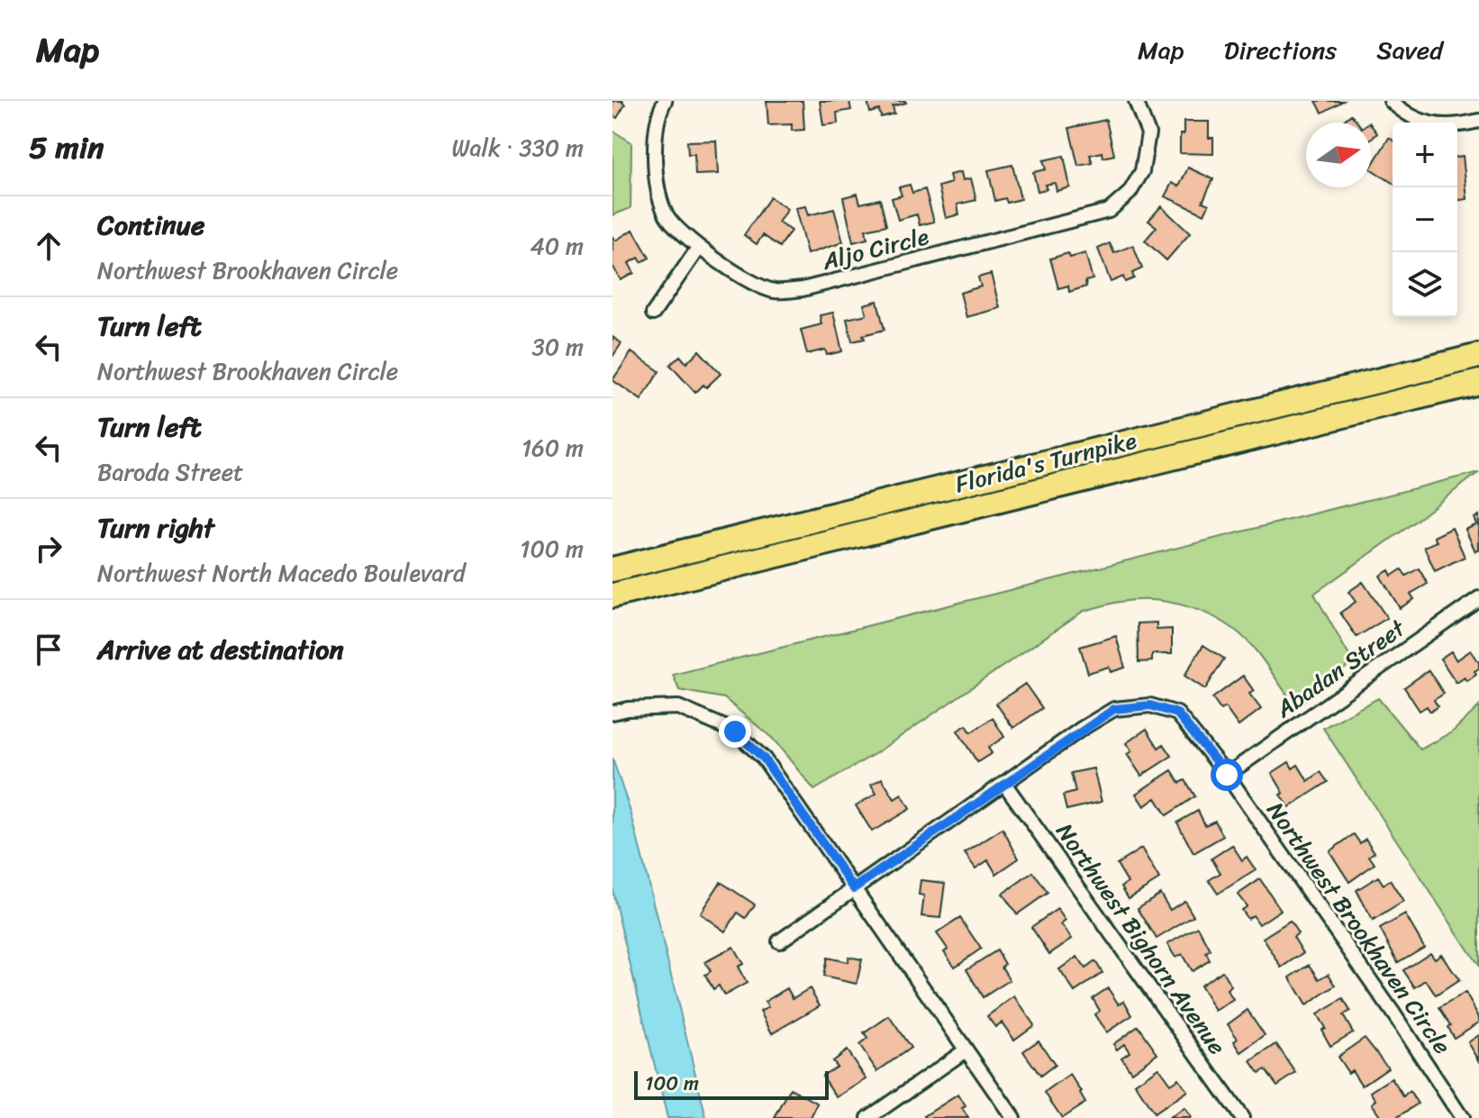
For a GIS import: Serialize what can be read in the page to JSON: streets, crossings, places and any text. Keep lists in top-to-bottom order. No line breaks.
{"streets":{"highway":["Florida's Turnpike"],"street":["Aljo Circle","Abadan Street","Northwest Brookhaven Circle","Northwest Bighorn Avenue"]},"crossings":[["Abadan Street","Northwest Brookhaven Circle"],["Northwest Brookhaven Circle","Northwest Bighorn Avenue"]],"scale_bar":"100 m","north":"right","page":{"header":"Map","nav":["Map","Directions","Saved"],"heading":["5 min","Walk · 330 m"],"map_buttons":["+","−"],"list":[["Continue","Northwest Brookhaven Circle","40 m"],["Turn left","Northwest Brookhaven Circle","30 m"],["Turn left","Baroda Street","160 m"],["Turn right","Northwest North Macedo Boulevard","100 m"],"Arrive at destination"],"scale":"100 m"}}
